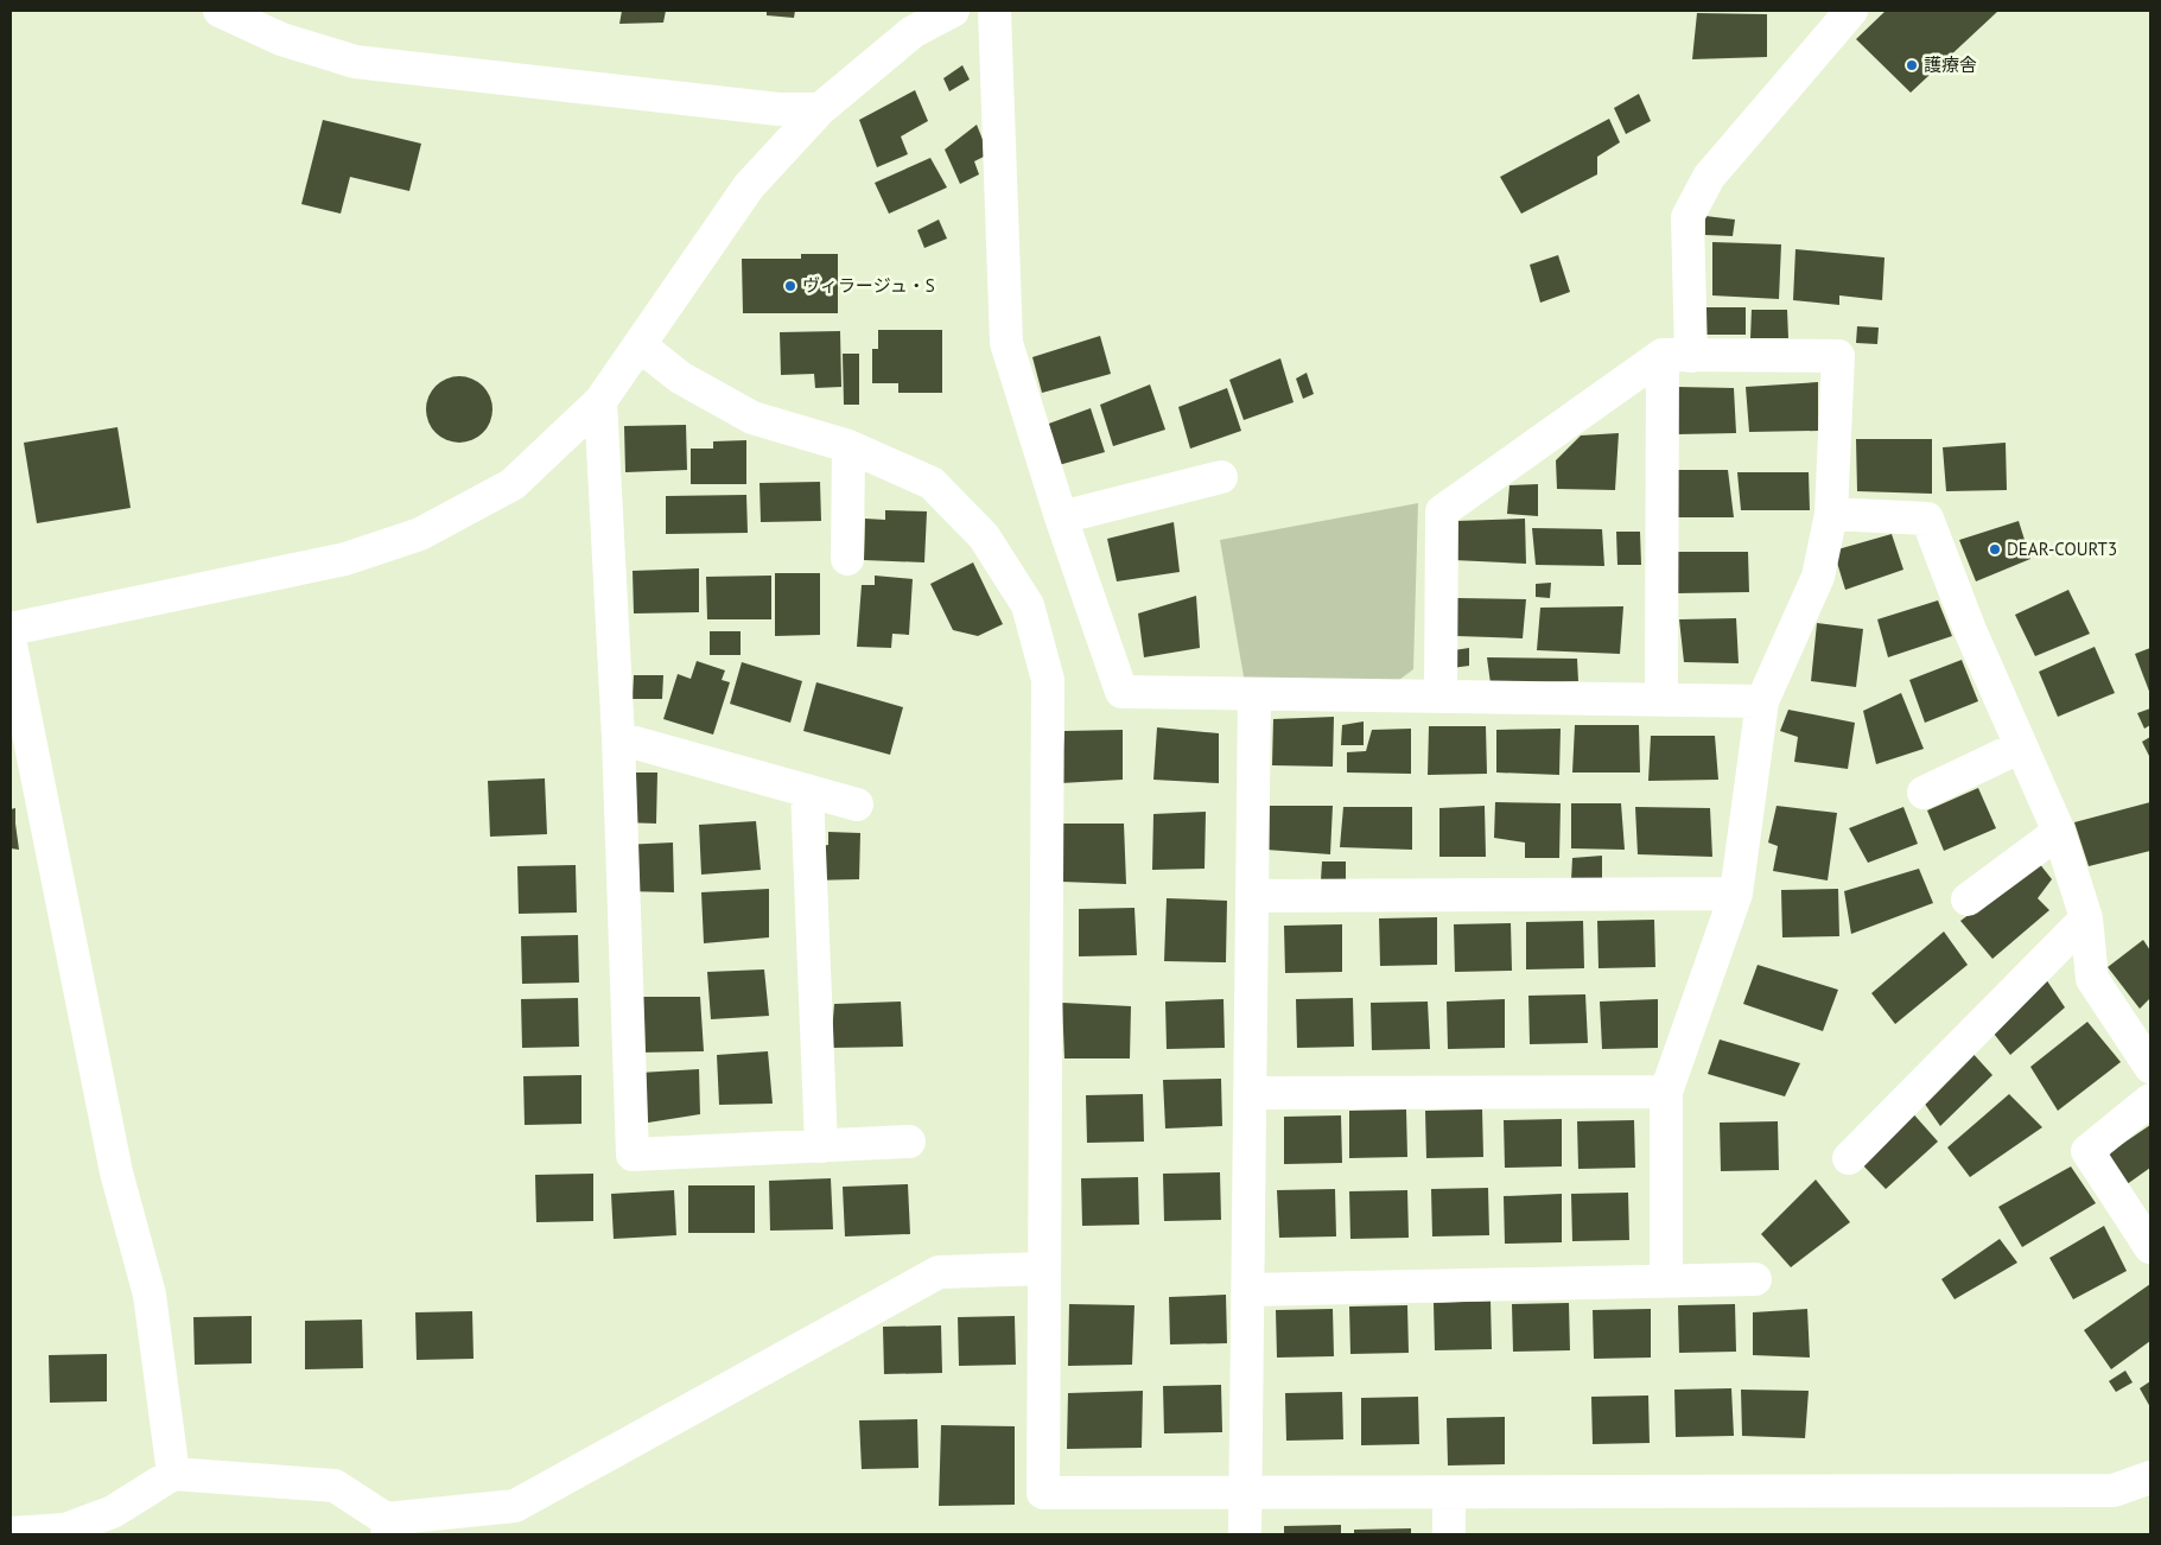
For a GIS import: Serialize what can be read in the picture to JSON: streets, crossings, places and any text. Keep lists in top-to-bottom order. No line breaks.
{"places":["護療舎","ヴィラージュ・S","DEAR-COURT3"]}
